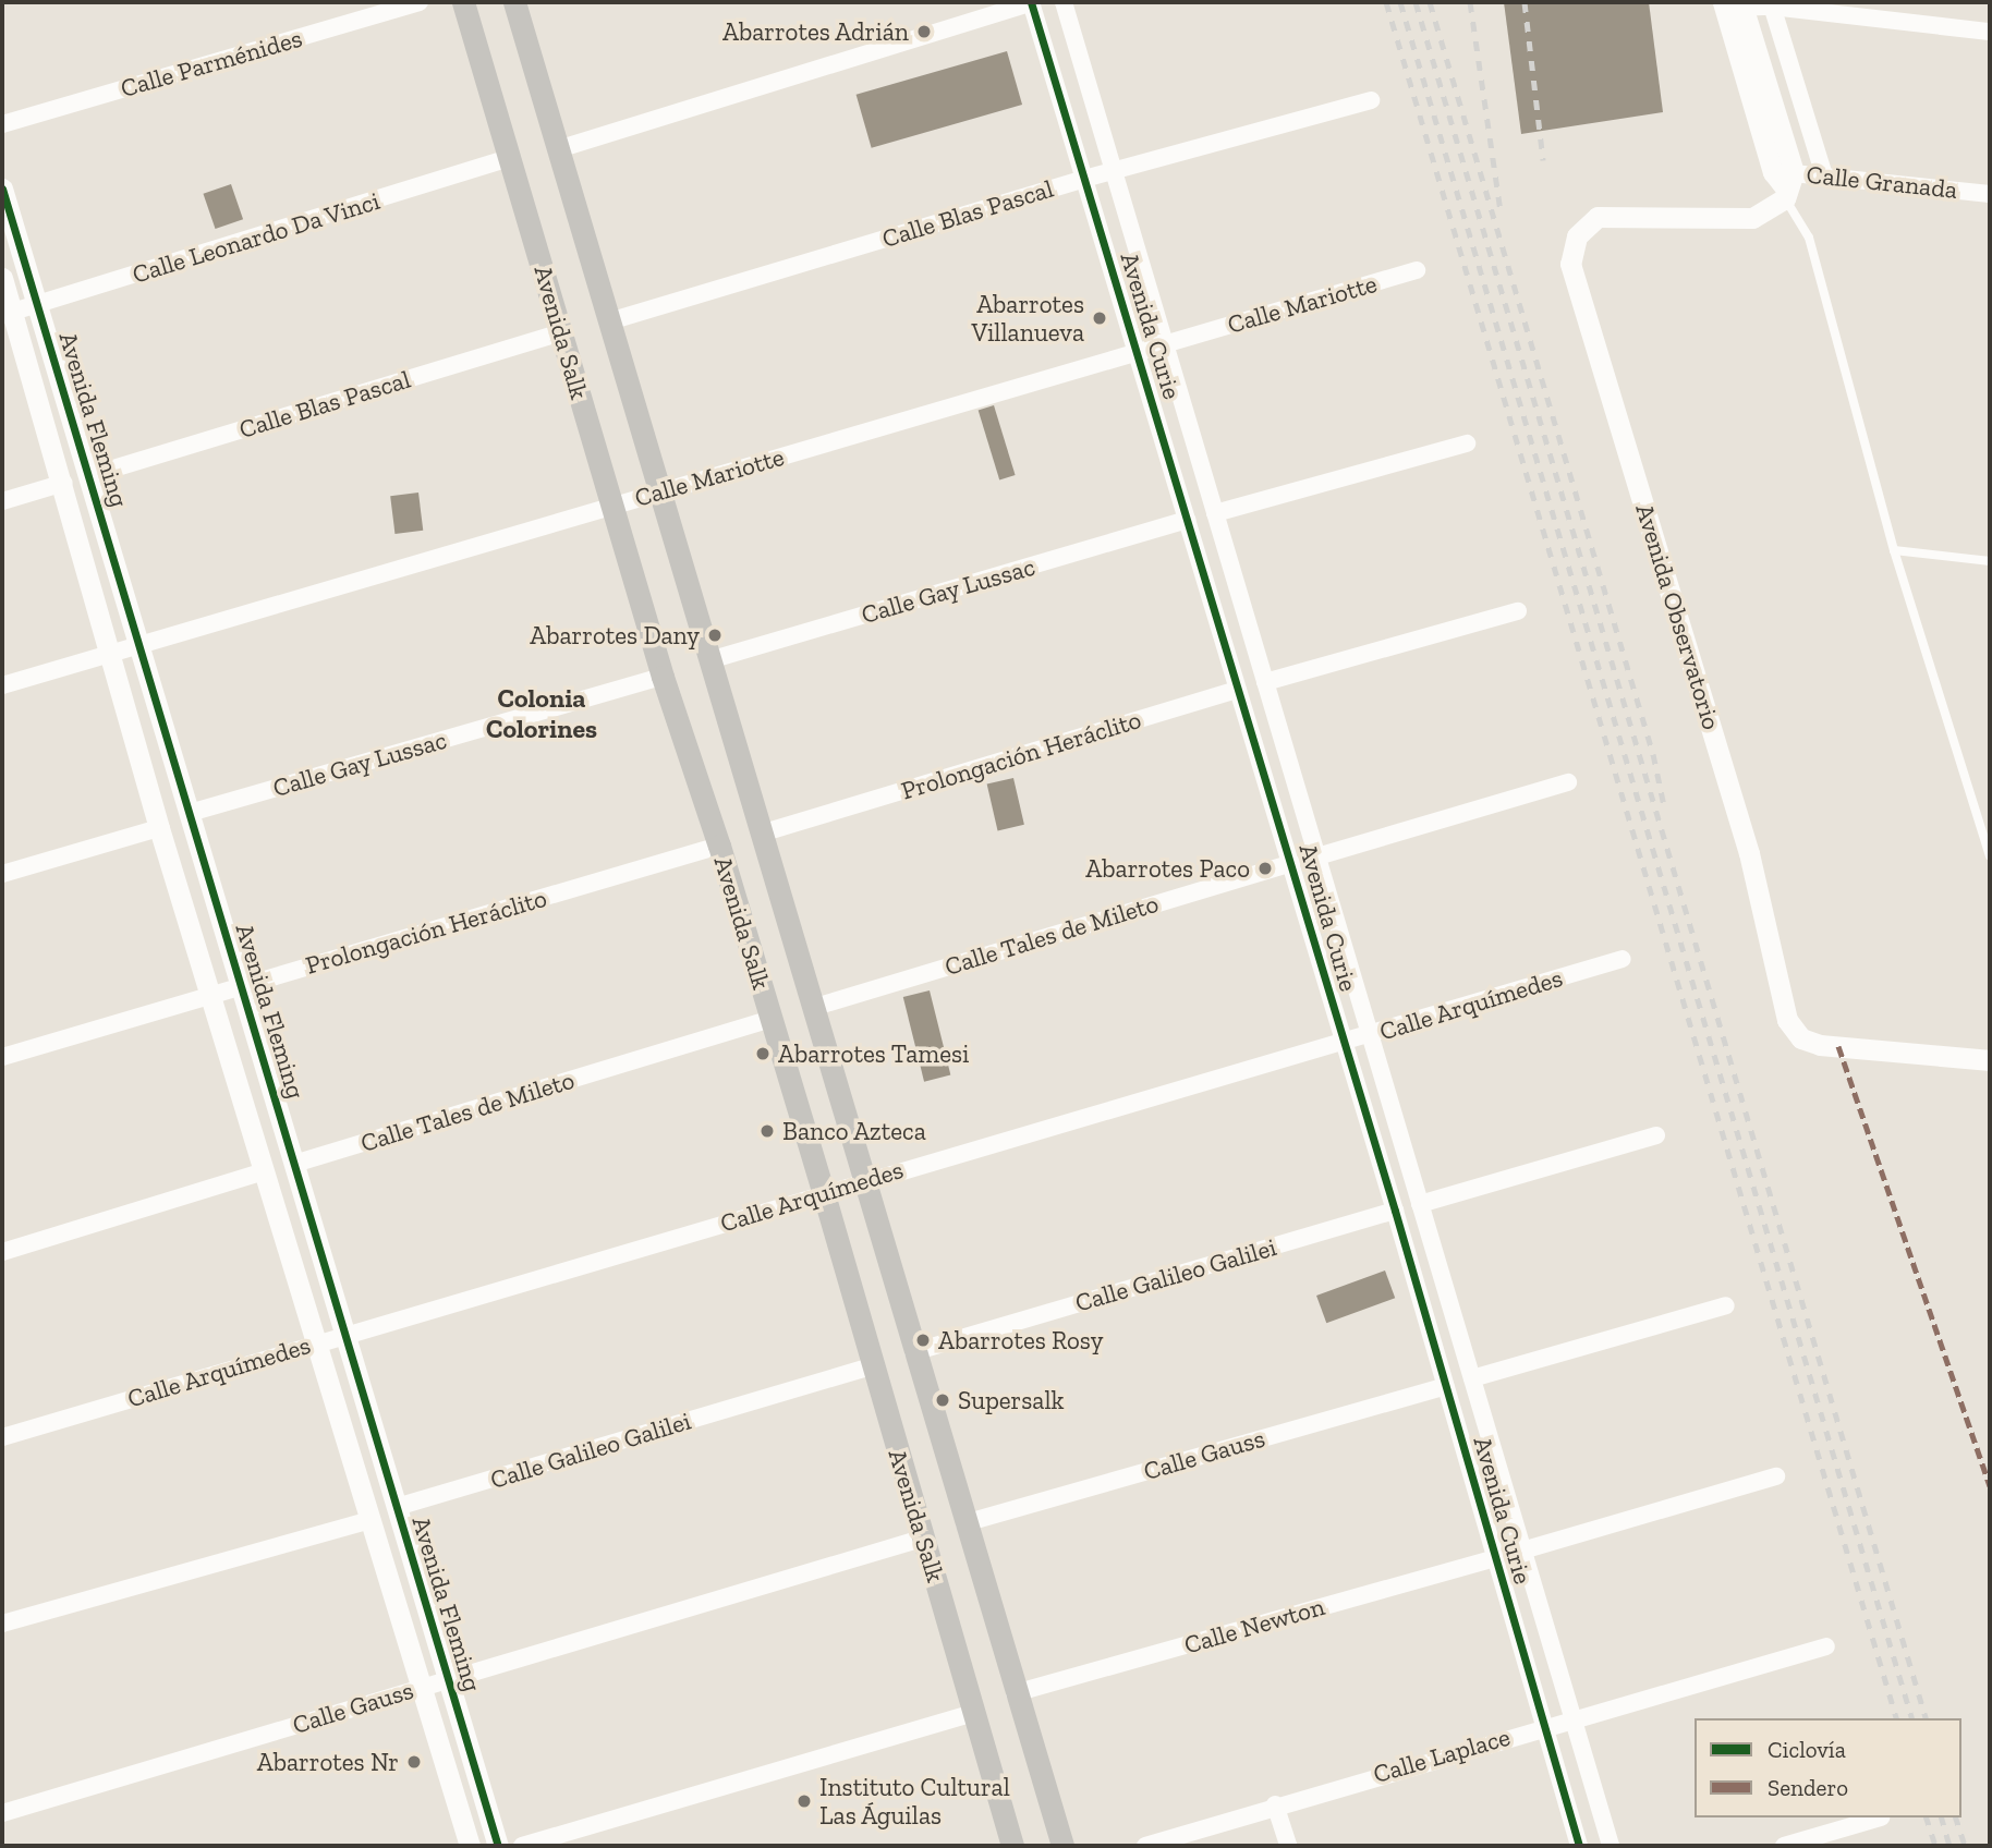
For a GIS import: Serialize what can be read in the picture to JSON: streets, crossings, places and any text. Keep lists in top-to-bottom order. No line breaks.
{"streets":{"main road":["Avenida Salk"],"street":["Calle Parménides","Calle Granada","Calle Blas Pascal","Calle Leonardo Da Vinci","Calle Mariotte","Avenida Curie","Avenida Fleming","Calle Gay Lussac","Avenida Observatorio","Prolongación Heráclito","Calle Tales de Mileto","Calle Arquímedes","Calle Galileo Galilei","Calle Gauss","Calle Newton","Calle Laplace"]},"crossings":[["Calle Granada","Avenida Observatorio"],["Calle Blas Pascal","Avenida Curie"],["Calle Blas Pascal","Avenida Salk"],["Calle Blas Pascal","Avenida Fleming"],["Calle Leonardo Da Vinci","Avenida Salk"],["Calle Leonardo Da Vinci","Avenida Fleming"],["Calle Mariotte","Avenida Curie"],["Calle Mariotte","Avenida Salk"],["Calle Mariotte","Avenida Fleming"],["Avenida Curie","Calle Gay Lussac"],["Avenida Curie","Prolongación Heráclito"],["Avenida Curie","Calle Tales de Mileto"],["Avenida Curie","Calle Arquímedes"],["Avenida Curie","Calle Galileo Galilei"],["Avenida Curie","Calle Gauss"],["Avenida Curie","Calle Newton"],["Avenida Curie","Calle Laplace"],["Avenida Salk","Calle Gay Lussac"],["Avenida Salk","Prolongación Heráclito"],["Avenida Salk","Calle Tales de Mileto"],["Avenida Salk","Calle Arquímedes"],["Avenida Salk","Calle Galileo Galilei"],["Avenida Salk","Calle Gauss"],["Avenida Salk","Calle Newton"],["Avenida Fleming","Calle Gay Lussac"],["Avenida Fleming","Prolongación Heráclito"],["Avenida Fleming","Calle Tales de Mileto"],["Avenida Fleming","Calle Arquímedes"],["Avenida Fleming","Calle Galileo Galilei"],["Avenida Fleming","Calle Gauss"]],"districts":["Colonia Colorines"],"places":["Abarrotes Adrián","Abarrotes Villanueva","Abarrotes Dany","Abarrotes Paco","Abarrotes Tamesi","Banco Azteca","Abarrotes Rosy","Supersalk","Abarrotes Nr","Instituto Cultural Las Águilas"],"legend":["Ciclovía","Sendero"]}
